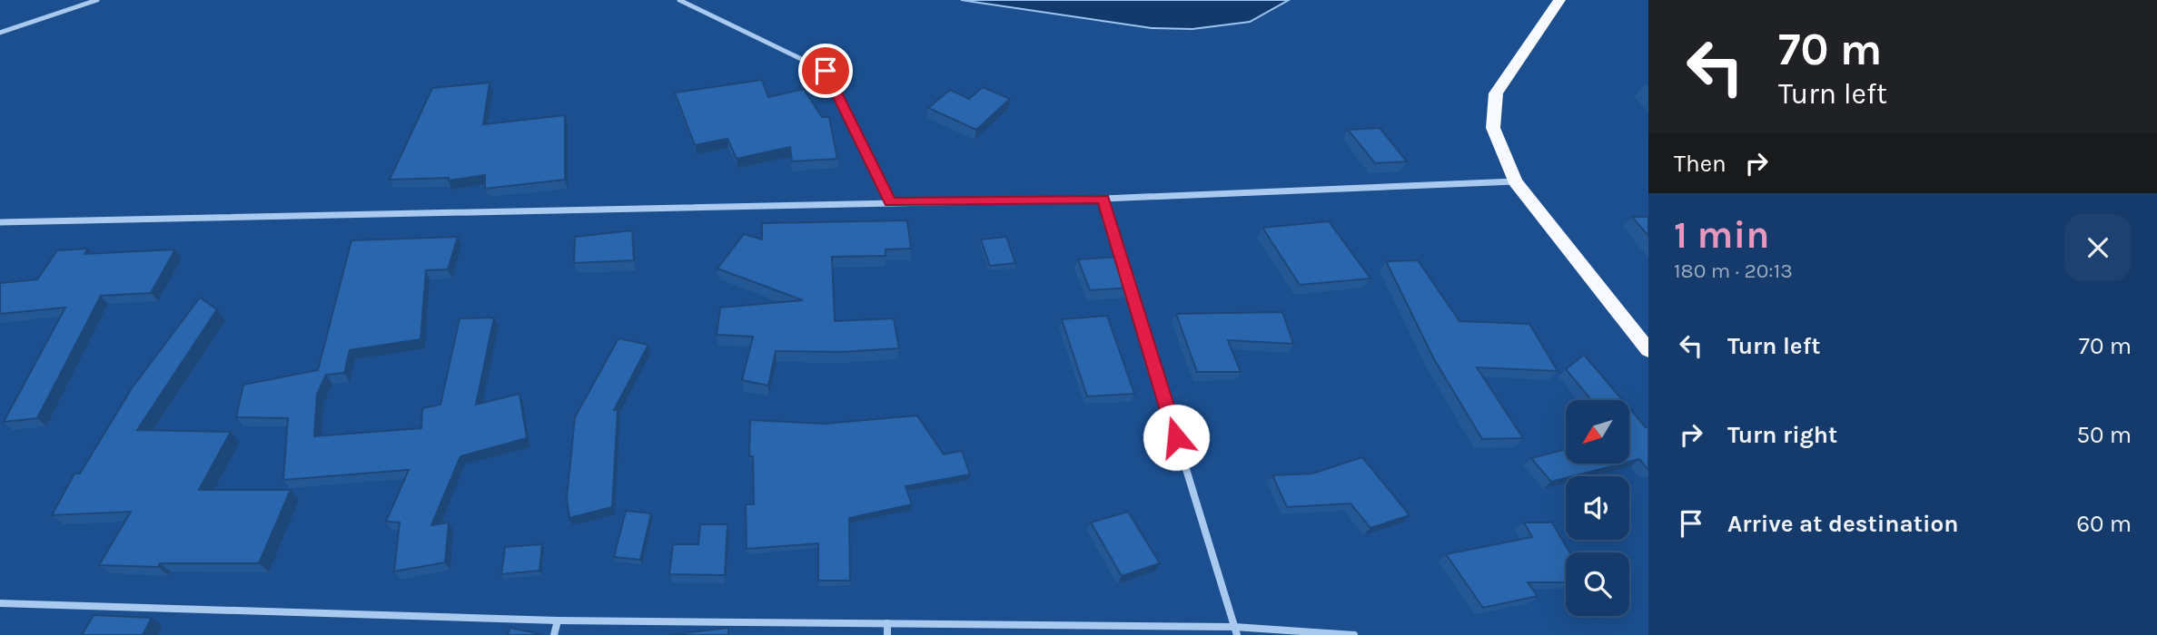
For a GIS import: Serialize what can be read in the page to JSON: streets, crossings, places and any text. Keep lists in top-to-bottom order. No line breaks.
{"north":"bottom left","page":{"turn":["70 m","Turn left"],"then":"Then","heading":["1 min","180 m · 20:13"],"list":[{"name":"Turn left","value":"70 m"},{"name":"Turn right","value":"50 m"},{"name":"Arrive at destination","value":"60 m"}]}}
